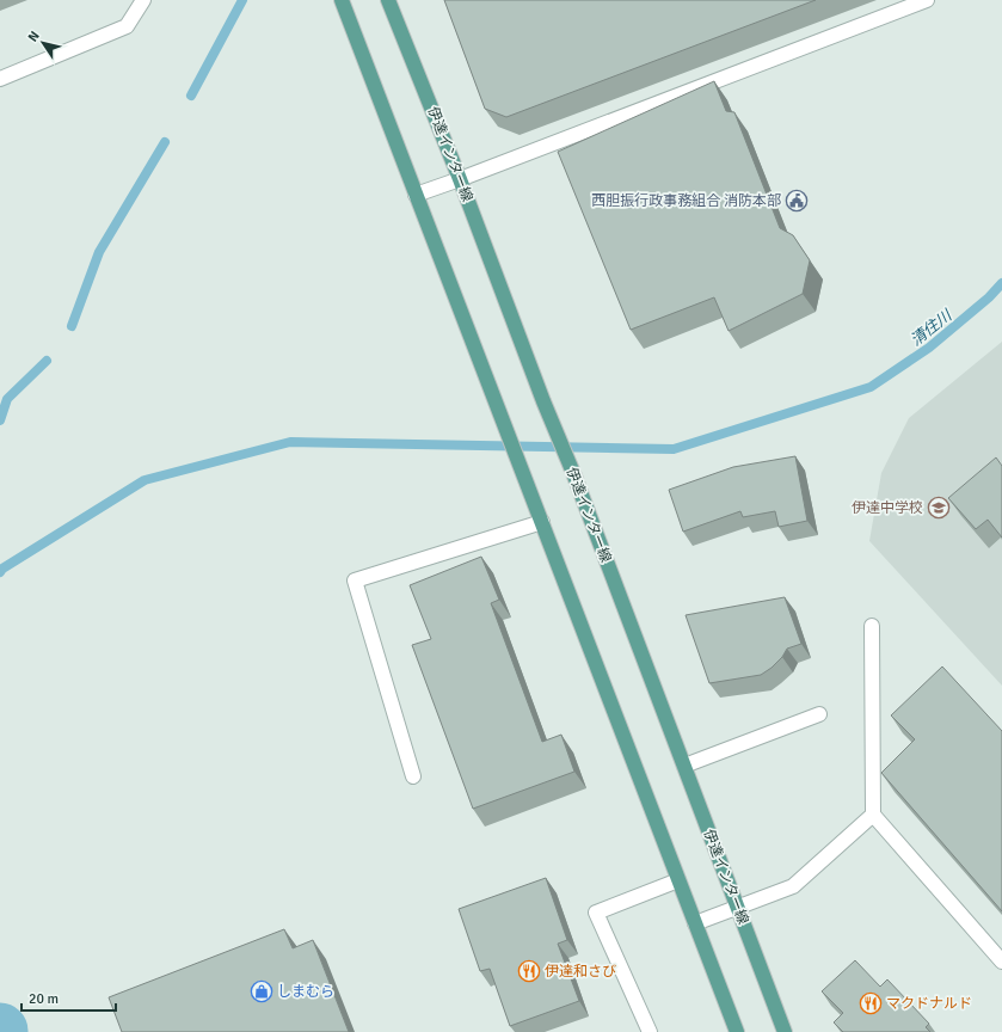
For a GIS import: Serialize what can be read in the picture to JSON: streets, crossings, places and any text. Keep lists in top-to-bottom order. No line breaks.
{"streets":{"main road":["伊達インター線"]},"water":["清住川"],"places":{"public building":["西胆振行政事務組合 消防本部"],"school or university":["伊達中学校"],"restaurant":["伊達和さび","マクドナルド"],"shop":["しまむら"]},"scale_bar":"20 m","north":"top left"}
